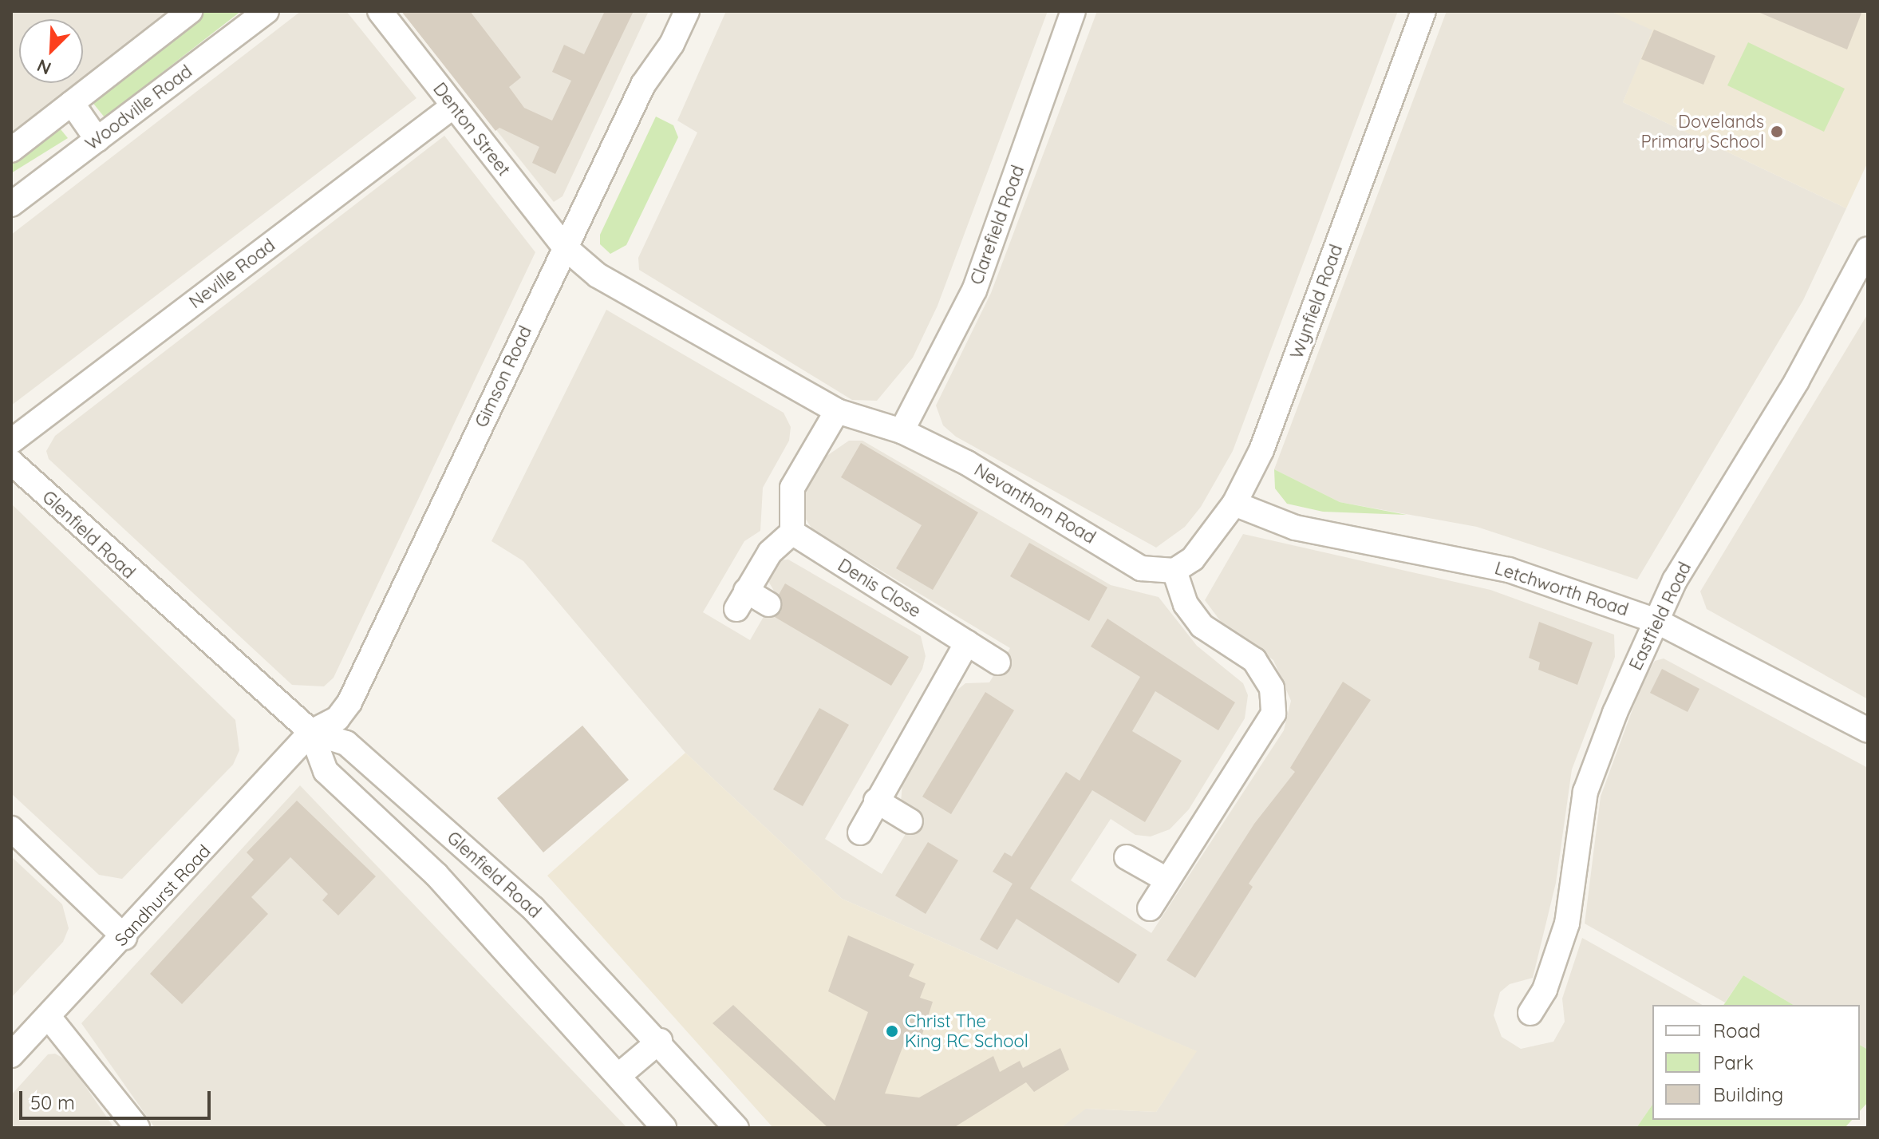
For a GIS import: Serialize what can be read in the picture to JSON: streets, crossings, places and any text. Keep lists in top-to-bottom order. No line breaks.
{"streets":{"street":["Woodville Road","Denton Street","Clarefield Road","Neville Road","Wynfield Road","Gimson Road","Nevanthon Road","Glenfield Road","Denis Close","Letchworth Road","Eastfield Road","Sandhurst Road"]},"crossings":[["Denton Street","Neville Road"],["Denton Street","Gimson Road"],["Denton Street","Nevanthon Road"],["Clarefield Road","Nevanthon Road"],["Wynfield Road","Nevanthon Road"],["Wynfield Road","Letchworth Road"],["Gimson Road","Nevanthon Road"],["Gimson Road","Glenfield Road"],["Gimson Road","Sandhurst Road"],["Glenfield Road","Sandhurst Road"],["Letchworth Road","Eastfield Road"]],"places":["Dovelands Primary School","Christ The King RC School"],"legend":["Road","Park","Building"],"scale_bar":"50 m","north":"bottom left"}
